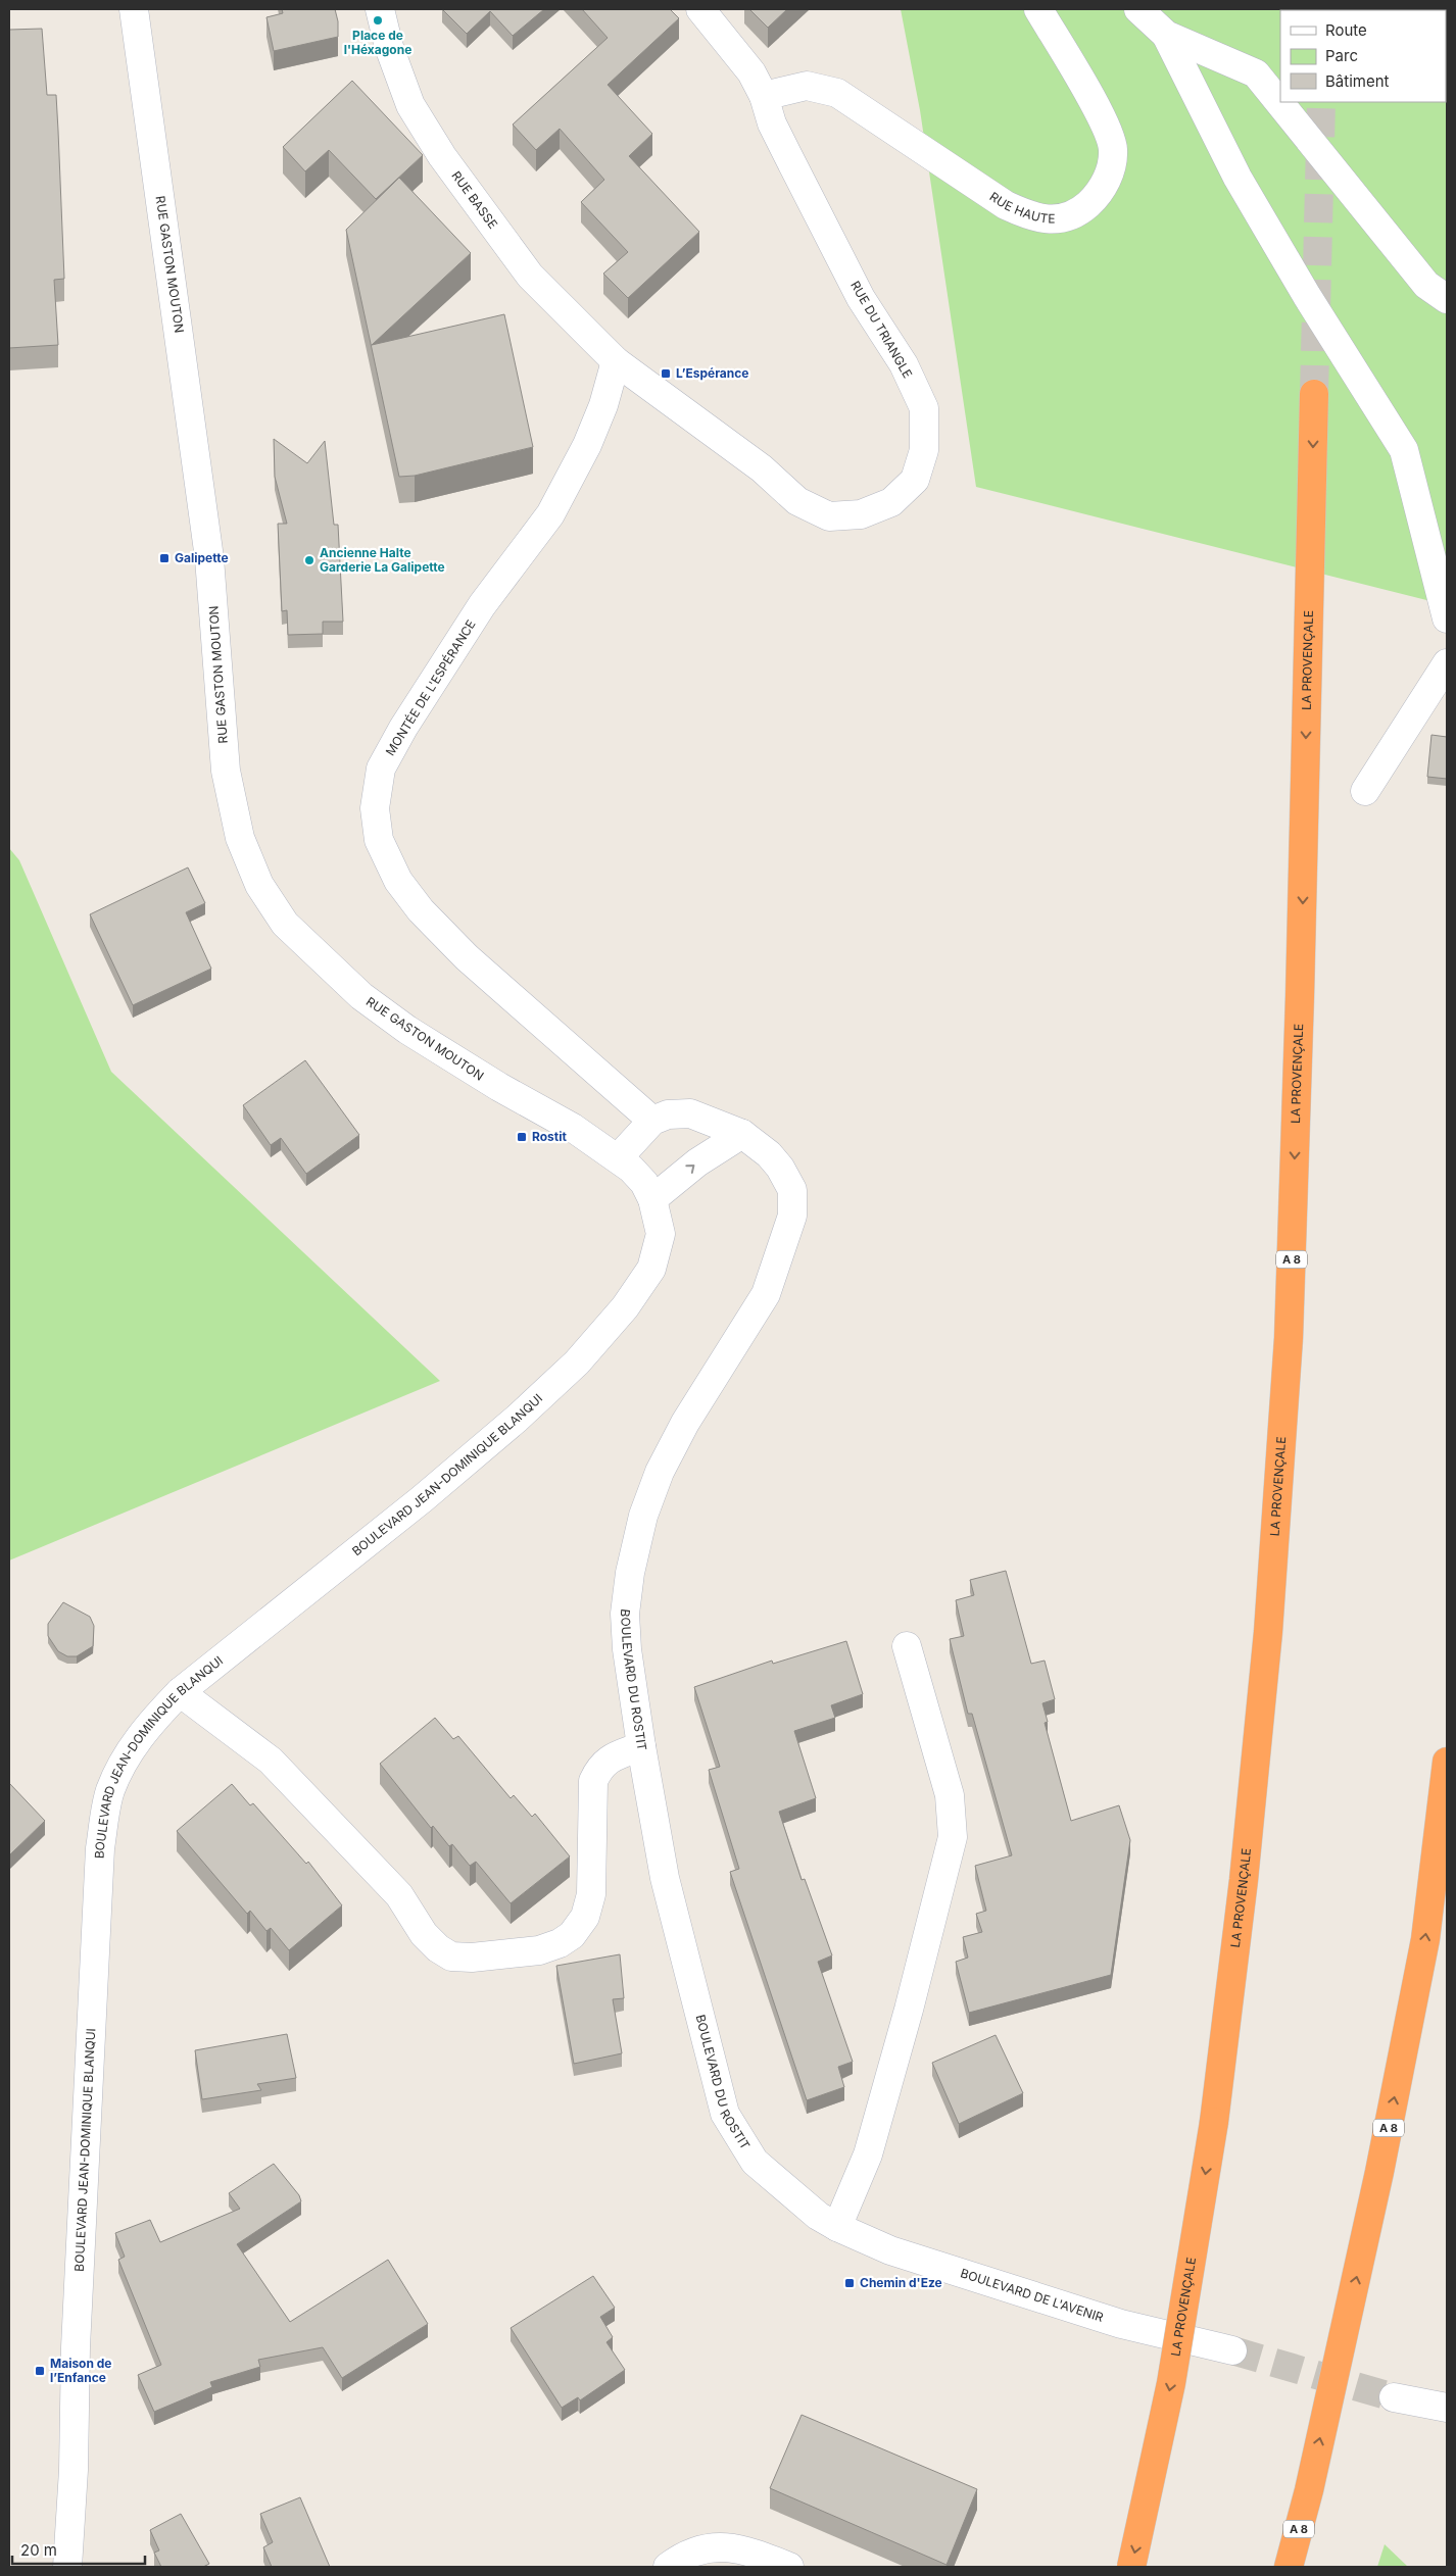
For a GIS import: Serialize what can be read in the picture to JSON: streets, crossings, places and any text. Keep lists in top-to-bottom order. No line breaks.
{"streets":{"highway":["LA PROVENÇALE","A 8"],"street":["RUE BASSE","RUE HAUTE","RUE GASTON MOUTON","RUE DU TRIANGLE","MONTÉE DE L'ESPÉRANCE","BOULEVARD JEAN-DOMINIQUE BLANQUI","BOULEVARD DU ROSTIT","BOULEVARD DE L'AVENIR"]},"crossings":[["RUE BASSE","RUE DU TRIANGLE"],["RUE BASSE","MONTÉE DE L'ESPÉRANCE"],["RUE HAUTE","RUE DU TRIANGLE"],["RUE GASTON MOUTON","BOULEVARD JEAN-DOMINIQUE BLANQUI"],["RUE DU TRIANGLE","MONTÉE DE L'ESPÉRANCE"],["MONTÉE DE L'ESPÉRANCE","BOULEVARD DU ROSTIT"],["BOULEVARD DU ROSTIT","BOULEVARD DE L'AVENIR"]],"places":{"other":["Place de l'Héxagone","Ancienne Halte Garderie La Galipette"],"transit":["L’Espérance","Galipette","Rostit","Chemin d'Eze","Maison de l’Enfance"]},"legend":["Route","Parc","Bâtiment"],"scale_bar":"20 m"}
